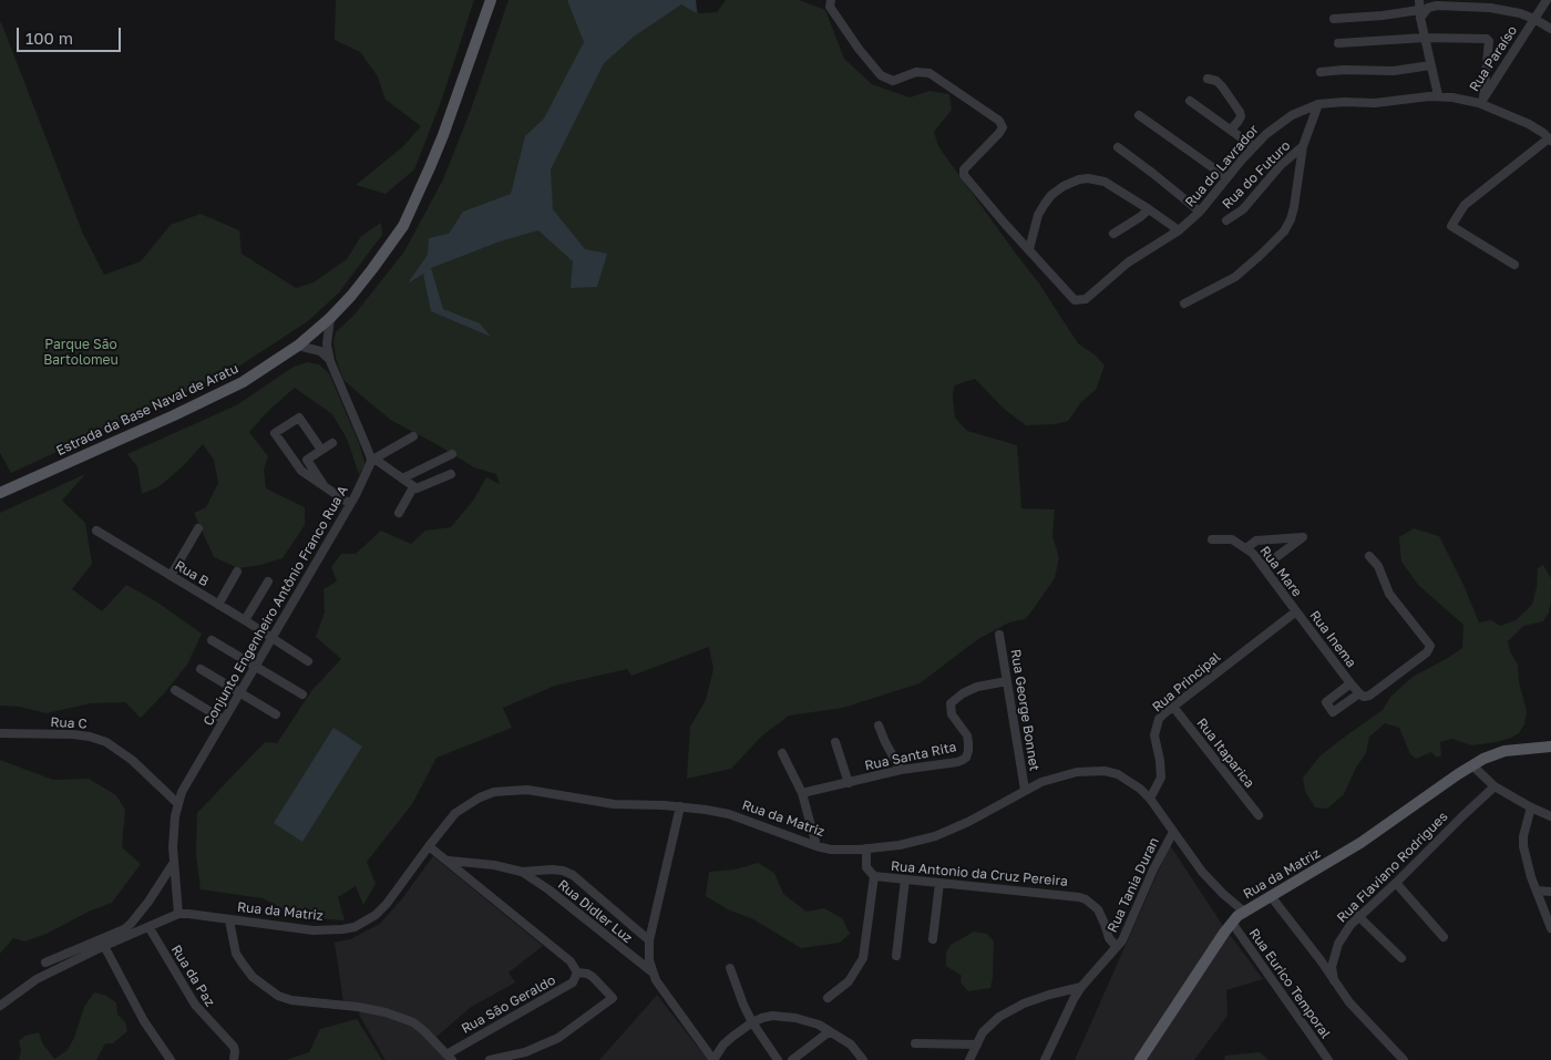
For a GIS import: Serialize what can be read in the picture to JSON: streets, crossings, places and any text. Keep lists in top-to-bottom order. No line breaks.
{"streets":{"main road":["Estrada da Base Naval de Aratu","Rua da Matriz"],"street":["Rua Paraíso","Rua do Lavrador","Rua do Futuro","Rua Mare","Rua B","Conjunto Engenheiro Antônio Franco Rua A","Rua Inema","Rua Principal","Rua George Bonnet","Rua C","Rua Itaparica","Rua Santa Rita","Rua Flaviano Rodrigues","Rua Antonio da Cruz Pereira","Rua Tania Duran","Rua Didler Luz","Rua da Paz","Rua Eurico Temporal","Rua São Geraldo"]},"crossings":[["Rua Paraíso","Rua do Lavrador"],["Rua Mare","Rua Inema"],["Rua Mare","Rua Principal"],["Rua B","Conjunto Engenheiro Antônio Franco Rua A"],["Conjunto Engenheiro Antônio Franco Rua A","Rua C"],["Conjunto Engenheiro Antônio Franco Rua A","Rua da Matriz"],["Rua Inema","Rua Principal"],["Rua Principal","Rua Itaparica"],["Rua Principal","Rua da Matriz"],["Rua George Bonnet","Rua Santa Rita"],["Rua George Bonnet","Rua da Matriz"],["Rua da Matriz","Rua Antonio da Cruz Pereira"],["Rua da Matriz","Rua Tania Duran"],["Rua Antonio da Cruz Pereira","Rua Tania Duran"]],"parks":["Parque São Bartolomeu"],"scale_bar":"100 m"}
